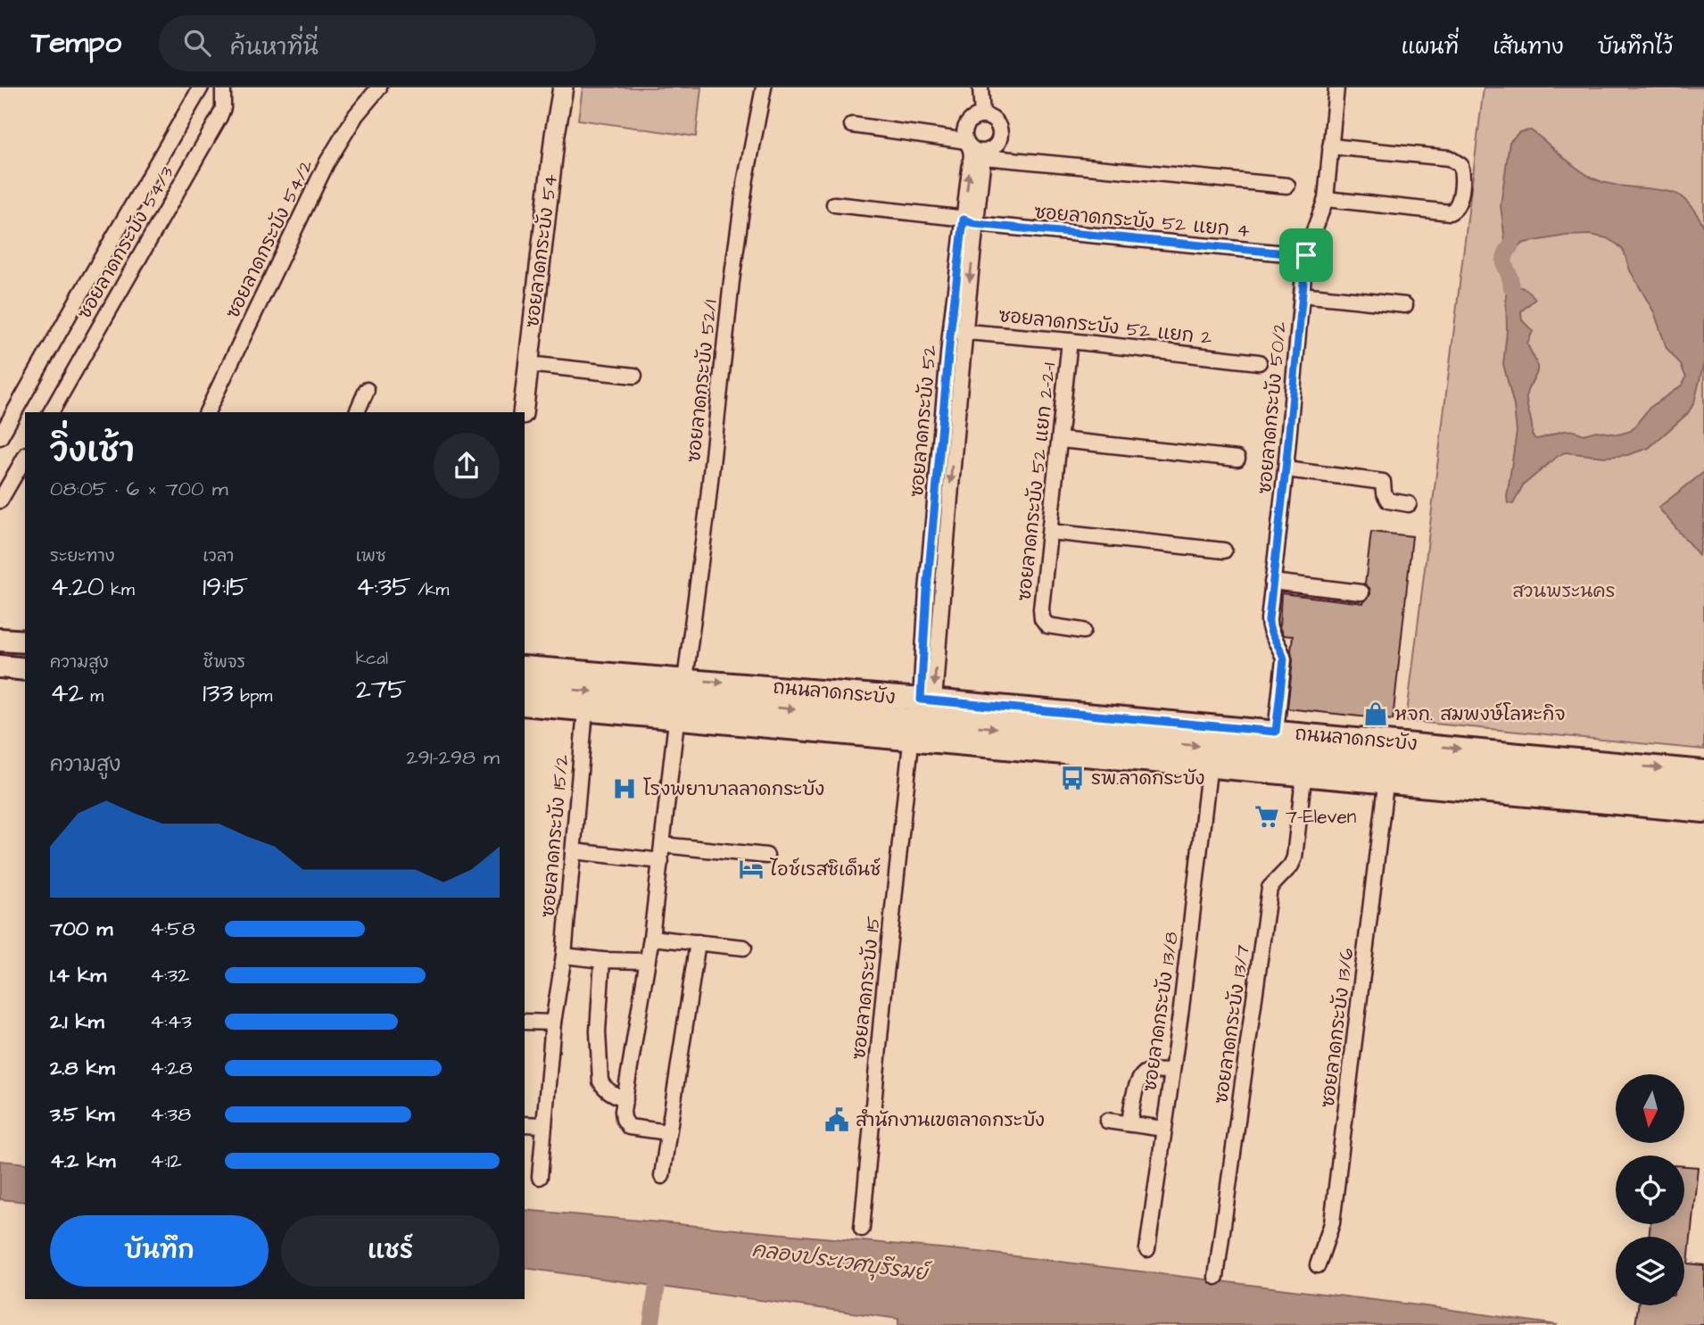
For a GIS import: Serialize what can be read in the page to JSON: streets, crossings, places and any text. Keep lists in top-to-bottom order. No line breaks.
{"streets":{"main road":["ซอยลาดกระบัง 54","ถนนลาดกระบัง"],"street":["ซอยลาดกระบัง 52 แยก 4","ซอยลาดกระบัง 54/2","ซอยลาดกระบัง 54/3","ซอยลาดกระบัง 52 แยก 2","ซอยลาดกระบัง 52/1","ซอยลาดกระบัง 50/2","ซอยลาดกระบัง 52","ซอยลาดกระบัง 52 แยก 2-2-1","ซอยลาดกระบัง 15/2","ซอยลาดกระบัง 15","ซอยลาดกระบัง 13/8","ซอยลาดกระบัง 13/7","ซอยลาดกระบัง 13/6"]},"crossings":[["ซอยลาดกระบัง 52 แยก 4","ซอยลาดกระบัง 50/2"],["ซอยลาดกระบัง 52 แยก 4","ซอยลาดกระบัง 52"],["ซอยลาดกระบัง 52 แยก 2","ซอยลาดกระบัง 52"],["ซอยลาดกระบัง 52 แยก 2","ซอยลาดกระบัง 52 แยก 2-2-1"],["ซอยลาดกระบัง 52/1","ถนนลาดกระบัง"],["ซอยลาดกระบัง 50/2","ถนนลาดกระบัง"],["ซอยลาดกระบัง 52","ถนนลาดกระบัง"]],"water":["คลองประเวศบุรีรมย์"],"parks":["สวนพระนคร"],"places":{"shop":["หจก. สมพงษ์โลหะกิจ"],"bus stop":["รพ.ลาดกระบัง"],"hospital":["โรงพยาบาลลาดกระบัง"],"supermarket":["7-Eleven"],"hotel":["ไอช์เรสซิเด็นช์"],"public building":["สำนักงานเขตลาดกระบัง"]},"north":"bottom","page":{"header":"Tempo","search":"ค้นหาที่นี่","nav":["แผนที่","เส้นทาง","บันทึกไว้"],"heading":["วิ่งเช้า","08:05 · 6 × 700 m"],"stats":[["ระยะทาง","4.20 km"],["เวลา","19:15"],["เพซ","4:35 /km"],["ความสูง","42 m"],["ชีพจร","133 bpm"],["kcal","275"]],"chart":["ความสูง","291–298 m"],"list":[{"name":"700 m","note":"4:58"},{"name":"1.4 km","note":"4:32"},{"name":"2.1 km","note":"4:43"},{"name":"2.8 km","note":"4:28"},{"name":"3.5 km","note":"4:38"},{"name":"4.2 km","note":"4:12"}],"buttons":["บันทึก","แชร์"]}}
